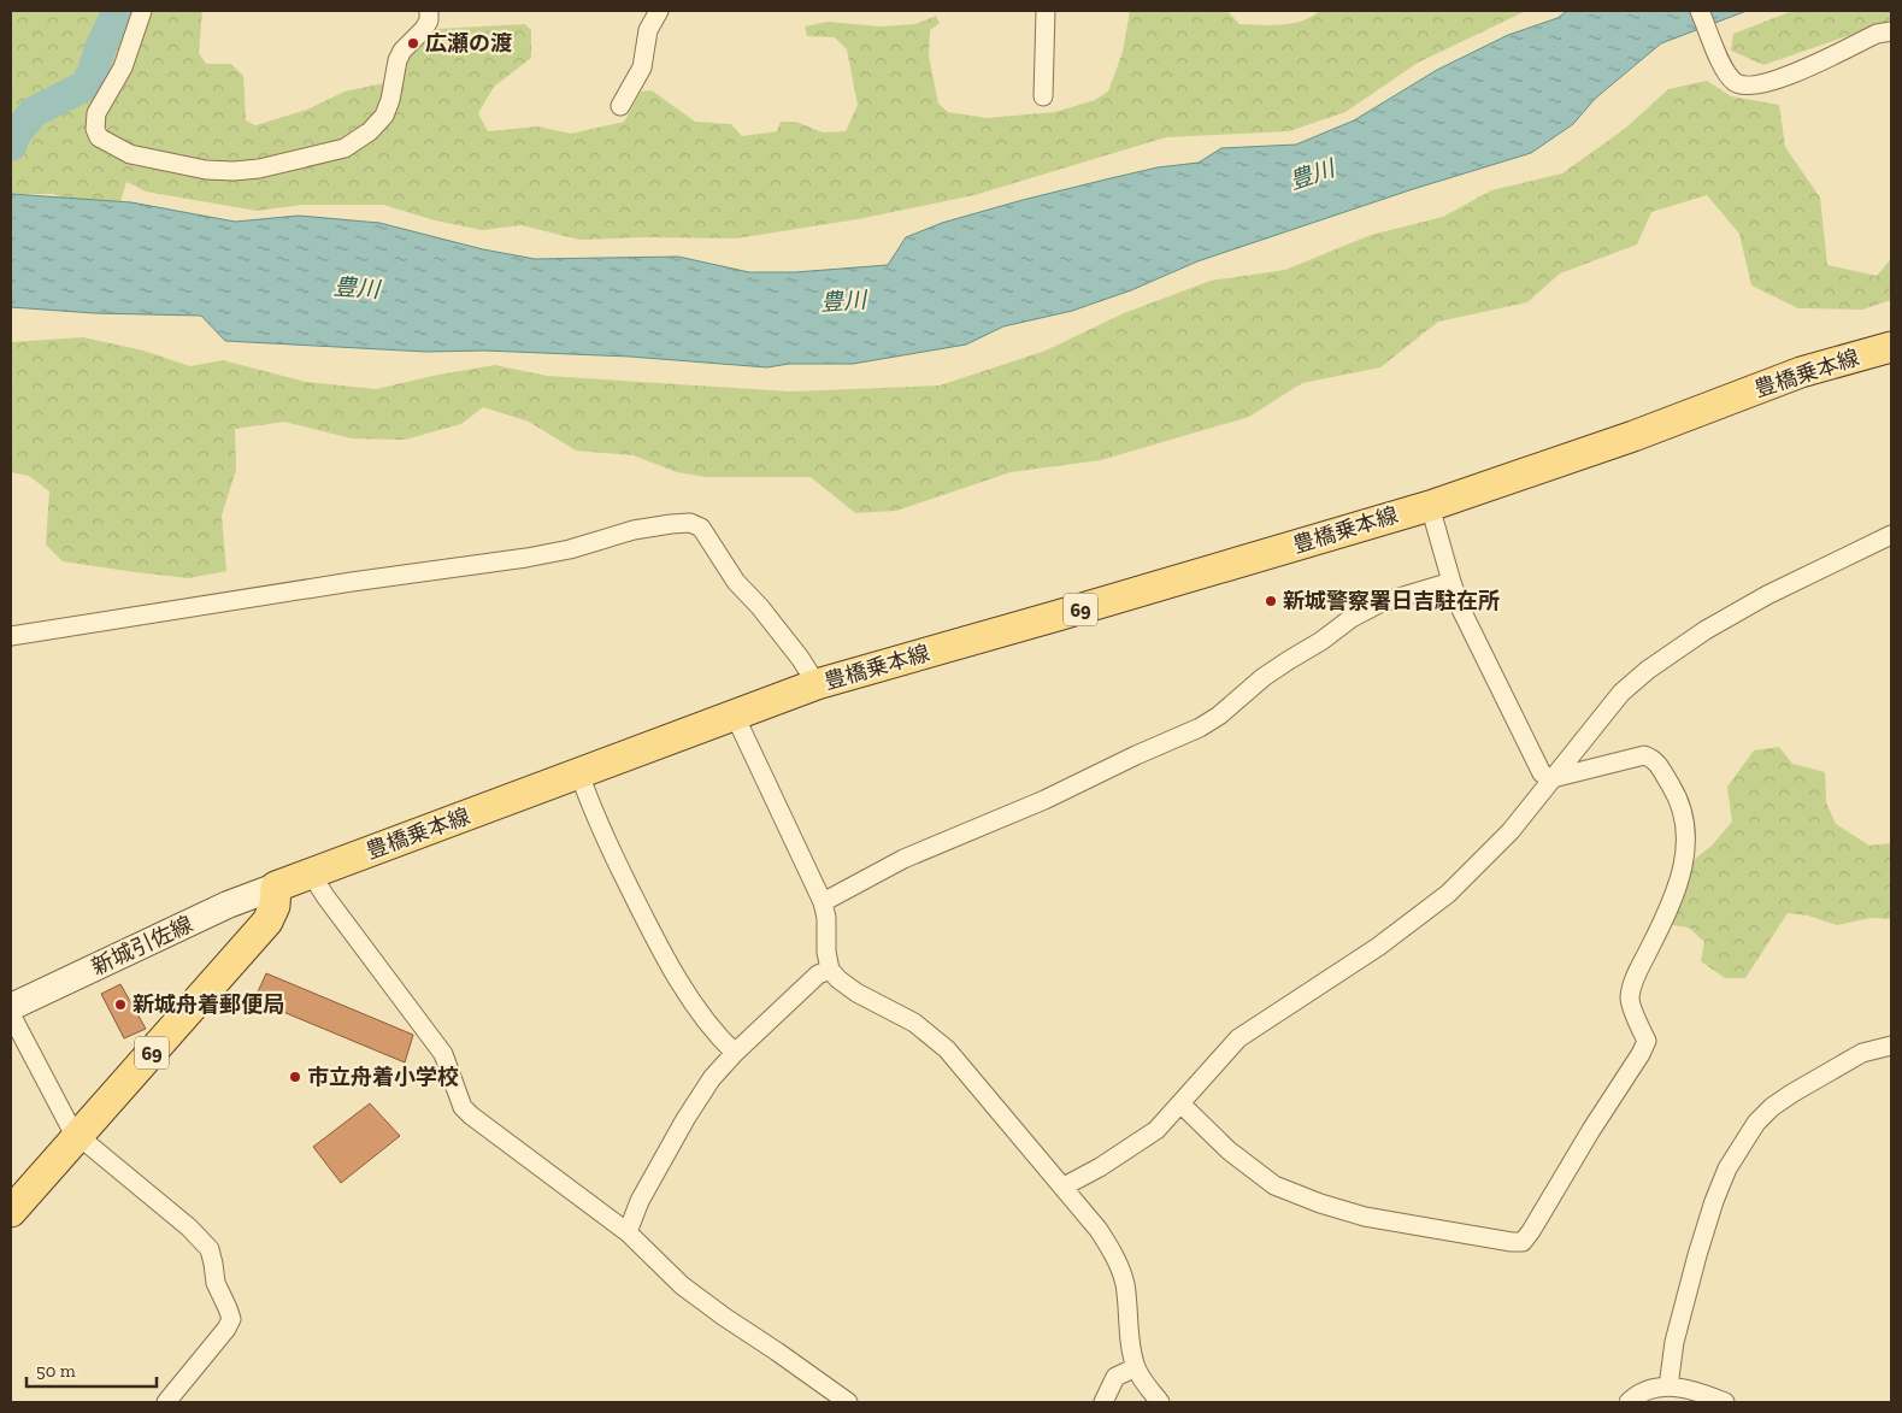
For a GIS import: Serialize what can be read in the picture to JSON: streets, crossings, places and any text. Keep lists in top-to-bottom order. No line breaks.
{"streets":{"main road":["豊橋乗本線","69","新城引佐線"]},"crossings":[["豊橋乗本線","69"],["豊橋乗本線","新城引佐線"],["69","新城引佐線"]],"water":["豊川"],"places":["広瀬の渡","新城警察署日吉駐在所","新城舟着郵便局","市立舟着小学校"],"scale_bar":"50 m"}
